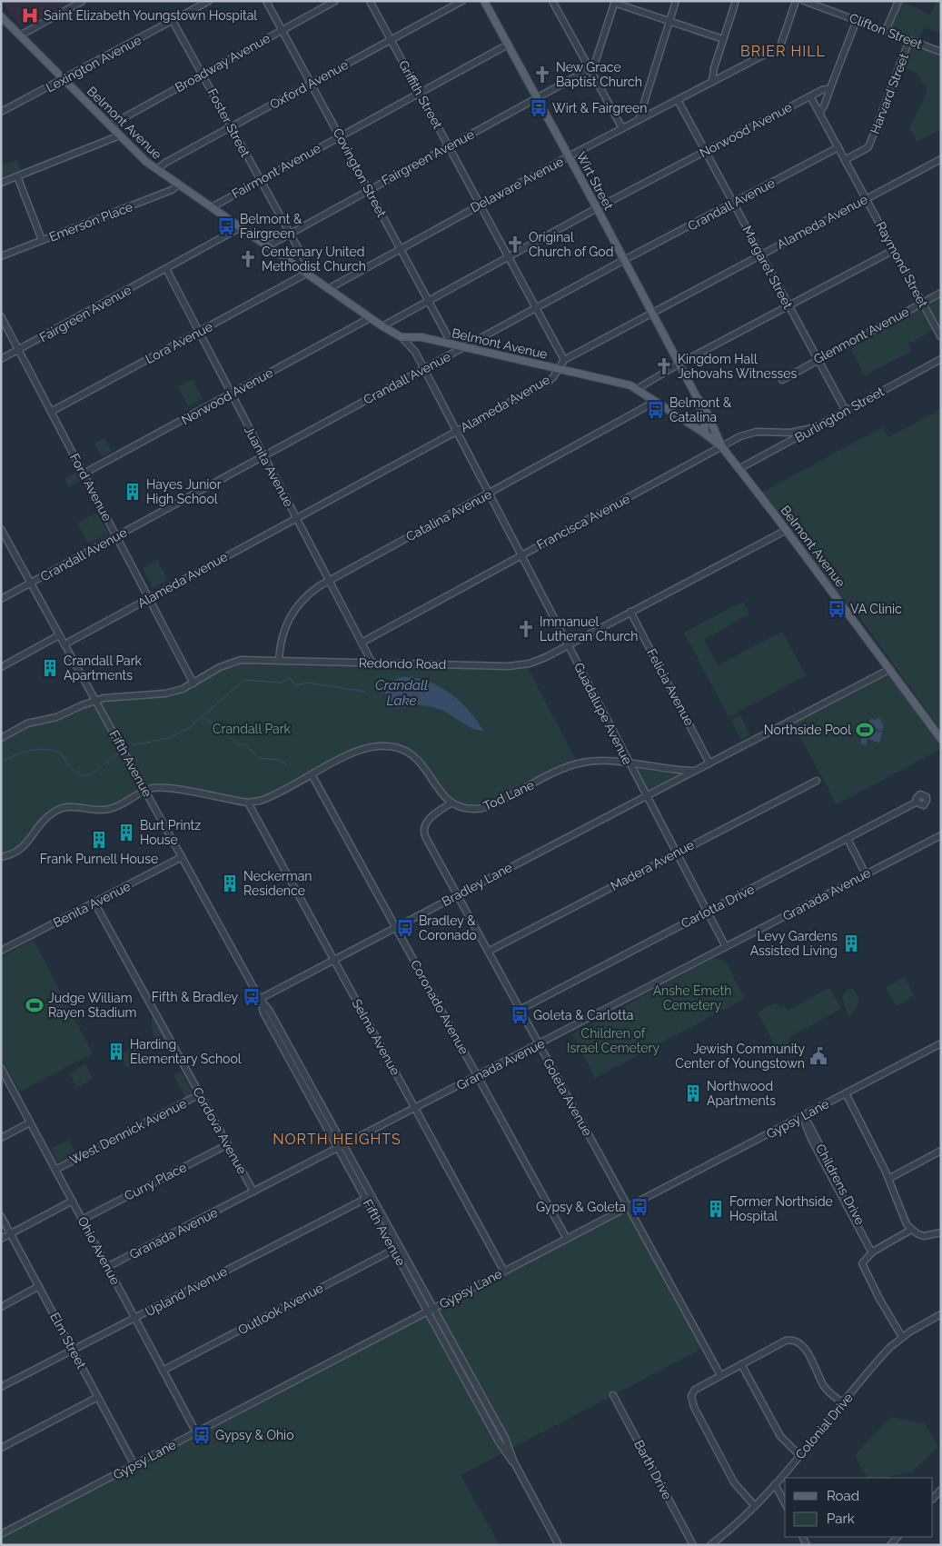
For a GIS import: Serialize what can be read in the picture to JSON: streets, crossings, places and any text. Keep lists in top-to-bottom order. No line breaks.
{"streets":{"main road":["Belmont Avenue","Wirt Street"],"street":["Clifton Street","Broadway Avenue","Lexington Avenue","Oxford Avenue","Harvard Street","Griffith Street","Foster Street","Norwood Avenue","Fairgreen Avenue","Fairmont Avenue","Covington Street","Delaware Avenue","Crandall Avenue","Emerson Place","Alameda Avenue","Raymond Street","Margaret Street","Glenmont Avenue","Lora Avenue","Burlington Street","Juanita Avenue","Ford Avenue","Catalina Avenue","Francisca Avenue","Redondo Road","Felicia Avenue","Guadalupe Avenue","Fifth Avenue","Tod Lane","Madera Avenue","Bradley Lane","Granada Avenue","Benita Avenue","Carlotta Drive","Coronado Avenue","Selma Avenue","Goleta Avenue","Gypsy Lane","Cordova Avenue","West Dennick Avenue","Curry Place","Childrens Drive","Ohio Avenue","Upland Avenue","Outlook Avenue","Elm Street","Colonial Drive","Barth Drive"]},"crossings":[["Clifton Street","Harvard Street"],["Broadway Avenue","Belmont Avenue"],["Broadway Avenue","Foster Street"],["Broadway Avenue","Covington Street"],["Lexington Avenue","Belmont Avenue"],["Lexington Avenue","Foster Street"],["Oxford Avenue","Griffith Street"],["Oxford Avenue","Belmont Avenue"],["Oxford Avenue","Foster Street"],["Oxford Avenue","Covington Street"],["Harvard Street","Raymond Street"],["Griffith Street","Norwood Avenue"],["Griffith Street","Fairgreen Avenue"],["Griffith Street","Fairmont Avenue"],["Griffith Street","Delaware Avenue"],["Griffith Street","Crandall Avenue"],["Griffith Street","Alameda Avenue"],["Belmont Avenue","Foster Street"],["Belmont Avenue","Norwood Avenue"],["Belmont Avenue","Fairgreen Avenue"],["Belmont Avenue","Fairmont Avenue"],["Belmont Avenue","Covington Street"],["Belmont Avenue","Wirt Street"],["Belmont Avenue","Delaware Avenue"],["Belmont Avenue","Crandall Avenue"],["Belmont Avenue","Emerson Place"],["Belmont Avenue","Alameda Avenue"],["Belmont Avenue","Lora Avenue"],["Belmont Avenue","Burlington Street"],["Belmont Avenue","Catalina Avenue"],["Belmont Avenue","Francisca Avenue"],["Belmont Avenue","Redondo Road"],["Belmont Avenue","Guadalupe Avenue"],["Belmont Avenue","Tod Lane"],["Foster Street","Fairgreen Avenue"],["Foster Street","Fairmont Avenue"],["Foster Street","Lora Avenue"],["Norwood Avenue","Covington Street"],["Norwood Avenue","Wirt Street"],["Norwood Avenue","Raymond Street"],["Norwood Avenue","Margaret Street"],["Norwood Avenue","Juanita Avenue"],["Norwood Avenue","Ford Avenue"],["Fairgreen Avenue","Covington Street"],["Fairgreen Avenue","Wirt Street"],["Fairgreen Avenue","Juanita Avenue"],["Fairgreen Avenue","Ford Avenue"],["Fairmont Avenue","Covington Street"],["Fairmont Avenue","Wirt Street"],["Covington Street","Delaware Avenue"],["Wirt Street","Delaware Avenue"],["Wirt Street","Crandall Avenue"],["Wirt Street","Alameda Avenue"],["Wirt Street","Francisca Avenue"],["Delaware Avenue","Margaret Street"],["Crandall Avenue","Raymond Street"],["Crandall Avenue","Margaret Street"],["Crandall Avenue","Juanita Avenue"],["Crandall Avenue","Ford Avenue"],["Crandall Avenue","Guadalupe Avenue"],["Crandall Avenue","Fifth Avenue"],["Alameda Avenue","Raymond Street"],["Alameda Avenue","Margaret Street"],["Alameda Avenue","Juanita Avenue"],["Alameda Avenue","Ford Avenue"],["Alameda Avenue","Guadalupe Avenue"],["Alameda Avenue","Fifth Avenue"],["Raymond Street","Glenmont Avenue"],["Margaret Street","Glenmont Avenue"],["Margaret Street","Burlington Street"],["Lora Avenue","Juanita Avenue"],["Lora Avenue","Ford Avenue"],["Burlington Street","Francisca Avenue"],["Juanita Avenue","Catalina Avenue"],["Juanita Avenue","Francisca Avenue"],["Juanita Avenue","Redondo Road"],["Ford Avenue","Redondo Road"],["Catalina Avenue","Redondo Road"],["Catalina Avenue","Guadalupe Avenue"],["Francisca Avenue","Guadalupe Avenue"],["Redondo Road","Felicia Avenue"],["Redondo Road","Guadalupe Avenue"],["Redondo Road","Fifth Avenue"],["Felicia Avenue","Tod Lane"],["Guadalupe Avenue","Tod Lane"],["Guadalupe Avenue","Madera Avenue"],["Guadalupe Avenue","Bradley Lane"],["Guadalupe Avenue","Granada Avenue"],["Guadalupe Avenue","Carlotta Drive"],["Fifth Avenue","Bradley Lane"],["Fifth Avenue","Granada Avenue"],["Fifth Avenue","Benita Avenue"],["Fifth Avenue","Gypsy Lane"],["Fifth Avenue","Upland Avenue"],["Fifth Avenue","Outlook Avenue"],["Tod Lane","Bradley Lane"],["Tod Lane","Goleta Avenue"],["Madera Avenue","Goleta Avenue"],["Bradley Lane","Coronado Avenue"],["Bradley Lane","Selma Avenue"],["Bradley Lane","Goleta Avenue"],["Granada Avenue","Coronado Avenue"],["Granada Avenue","Selma Avenue"],["Granada Avenue","Goleta Avenue"],["Granada Avenue","Cordova Avenue"],["Granada Avenue","Ohio Avenue"],["Benita Avenue","Cordova Avenue"],["Carlotta Drive","Goleta Avenue"],["Coronado Avenue","Gypsy Lane"],["Selma Avenue","Gypsy Lane"],["Goleta Avenue","Gypsy Lane"],["Gypsy Lane","Childrens Drive"],["Gypsy Lane","Ohio Avenue"],["Gypsy Lane","Elm Street"],["Cordova Avenue","West Dennick Avenue"],["Cordova Avenue","Curry Place"],["West Dennick Avenue","Ohio Avenue"],["Curry Place","Ohio Avenue"],["Ohio Avenue","Upland Avenue"],["Ohio Avenue","Outlook Avenue"],["Upland Avenue","Elm Street"]],"districts":["BRIER HILL","NORTH HEIGHTS"],"water":["Crandall Lake"],"parks":["Crandall Park","Anshe Emeth Cemetery","Children of Israel Cemetery"],"places":{"hospital":["Saint Elizabeth Youngstown Hospital"],"church":["New Grace Baptist Church","Original Church of God","Centenary United Methodist Church","Kingdom Hall Jehovahs Witnesses","Immanuel Lutheran Church"],"bus stop":["Wirt & Fairgreen","Belmont & Fairgreen","Belmont & Catalina","VA Clinic","Bradley & Coronado","Fifth & Bradley","Goleta & Carlotta","Gypsy & Goleta","Gypsy & Ohio"],"building":["Hayes Junior High School","Crandall Park Apartments","Burt Printz House","Frank Purnell House","Neckerman Residence","Levy Gardens Assisted Living","Harding Elementary School","Northwood Apartments","Former Northside Hospital"],"sports":["Northside Pool","Judge William Rayen Stadium"],"public building":["Jewish Community Center of Youngstown"]},"legend":["Road","Park"]}
